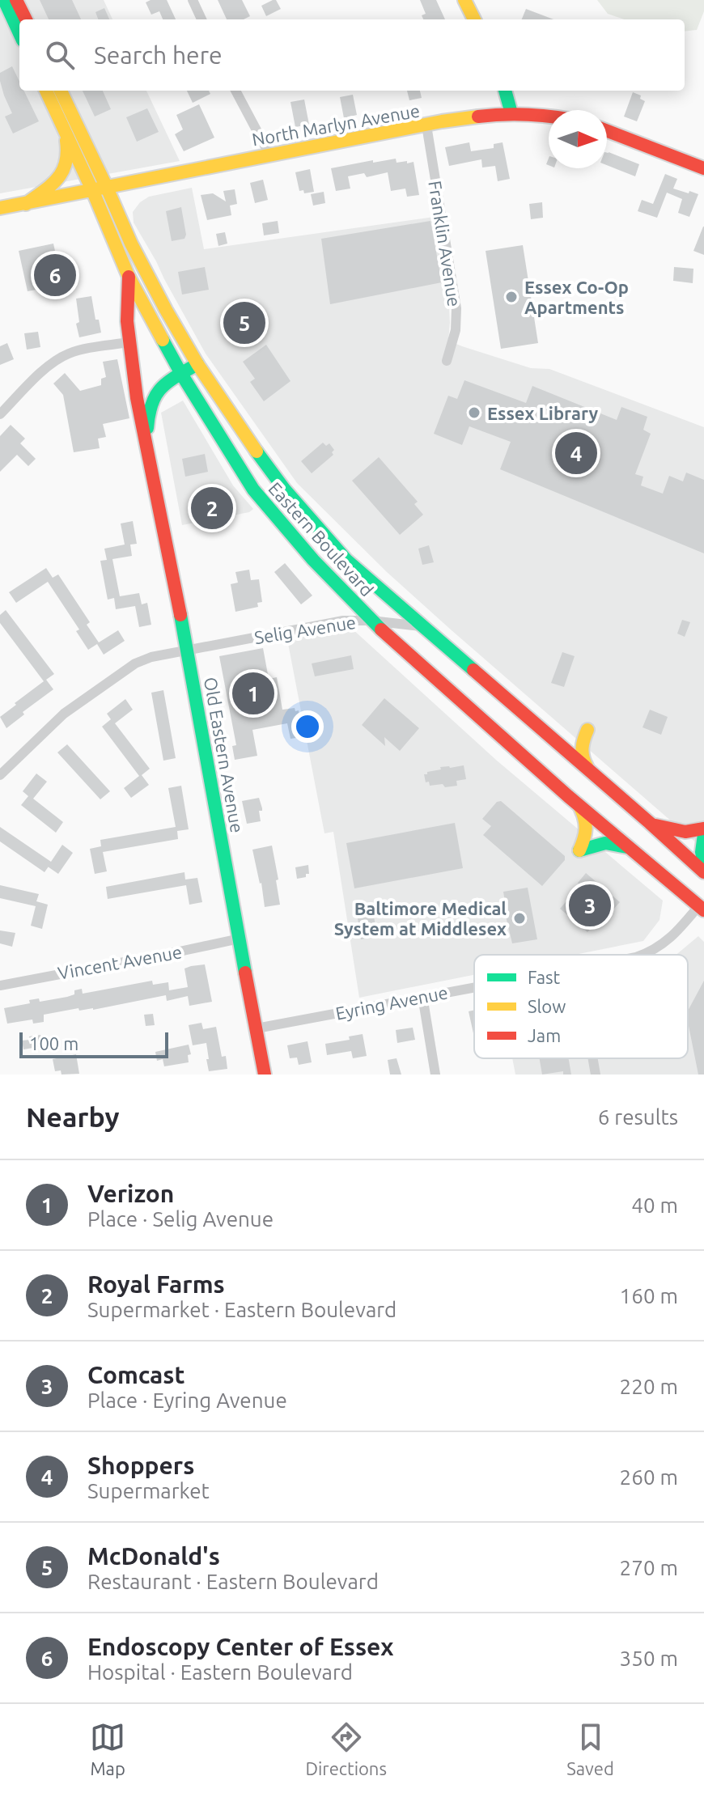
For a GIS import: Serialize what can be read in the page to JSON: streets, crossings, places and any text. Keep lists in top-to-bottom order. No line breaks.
{"streets":{"main road":["North Marlyn Avenue","Eastern Boulevard","Old Eastern Avenue"],"street":["Franklin Avenue","Selig Avenue","Vincent Avenue","Eyring Avenue"]},"crossings":[["North Marlyn Avenue","Franklin Avenue"],["North Marlyn Avenue","Eastern Boulevard"],["Eastern Boulevard","Selig Avenue"],["Eastern Boulevard","Old Eastern Avenue"],["Eastern Boulevard","Eyring Avenue"],["Selig Avenue","Old Eastern Avenue"],["Old Eastern Avenue","Vincent Avenue"],["Old Eastern Avenue","Eyring Avenue"]],"places":["Essex Co-Op Apartments","Essex Library","Baltimore Medical System at Middlesex"],"legend":["Fast","Slow","Jam"],"scale_bar":"100 m","north":"right","page":{"search":"Search here","pins":["6","5","4","2","1","3"],"scale":"100 m","heading":["Nearby","6 results"],"list":[{"mark":"1","name":"Verizon","note":"Place · Selig Avenue","value":"40 m"},{"mark":"2","name":"Royal Farms","note":"Supermarket · Eastern Boulevard","value":"160 m"},{"mark":"3","name":"Comcast","note":"Place · Eyring Avenue","value":"220 m"},{"mark":"4","name":"Shoppers","note":"Supermarket","value":"260 m"},{"mark":"5","name":"McDonald's","note":"Restaurant · Eastern Boulevard","value":"270 m"},{"mark":"6","name":"Endoscopy Center of Essex","note":"Hospital · Eastern Boulevard","value":"350 m"}],"nav":["Map","Directions","Saved"]}}
